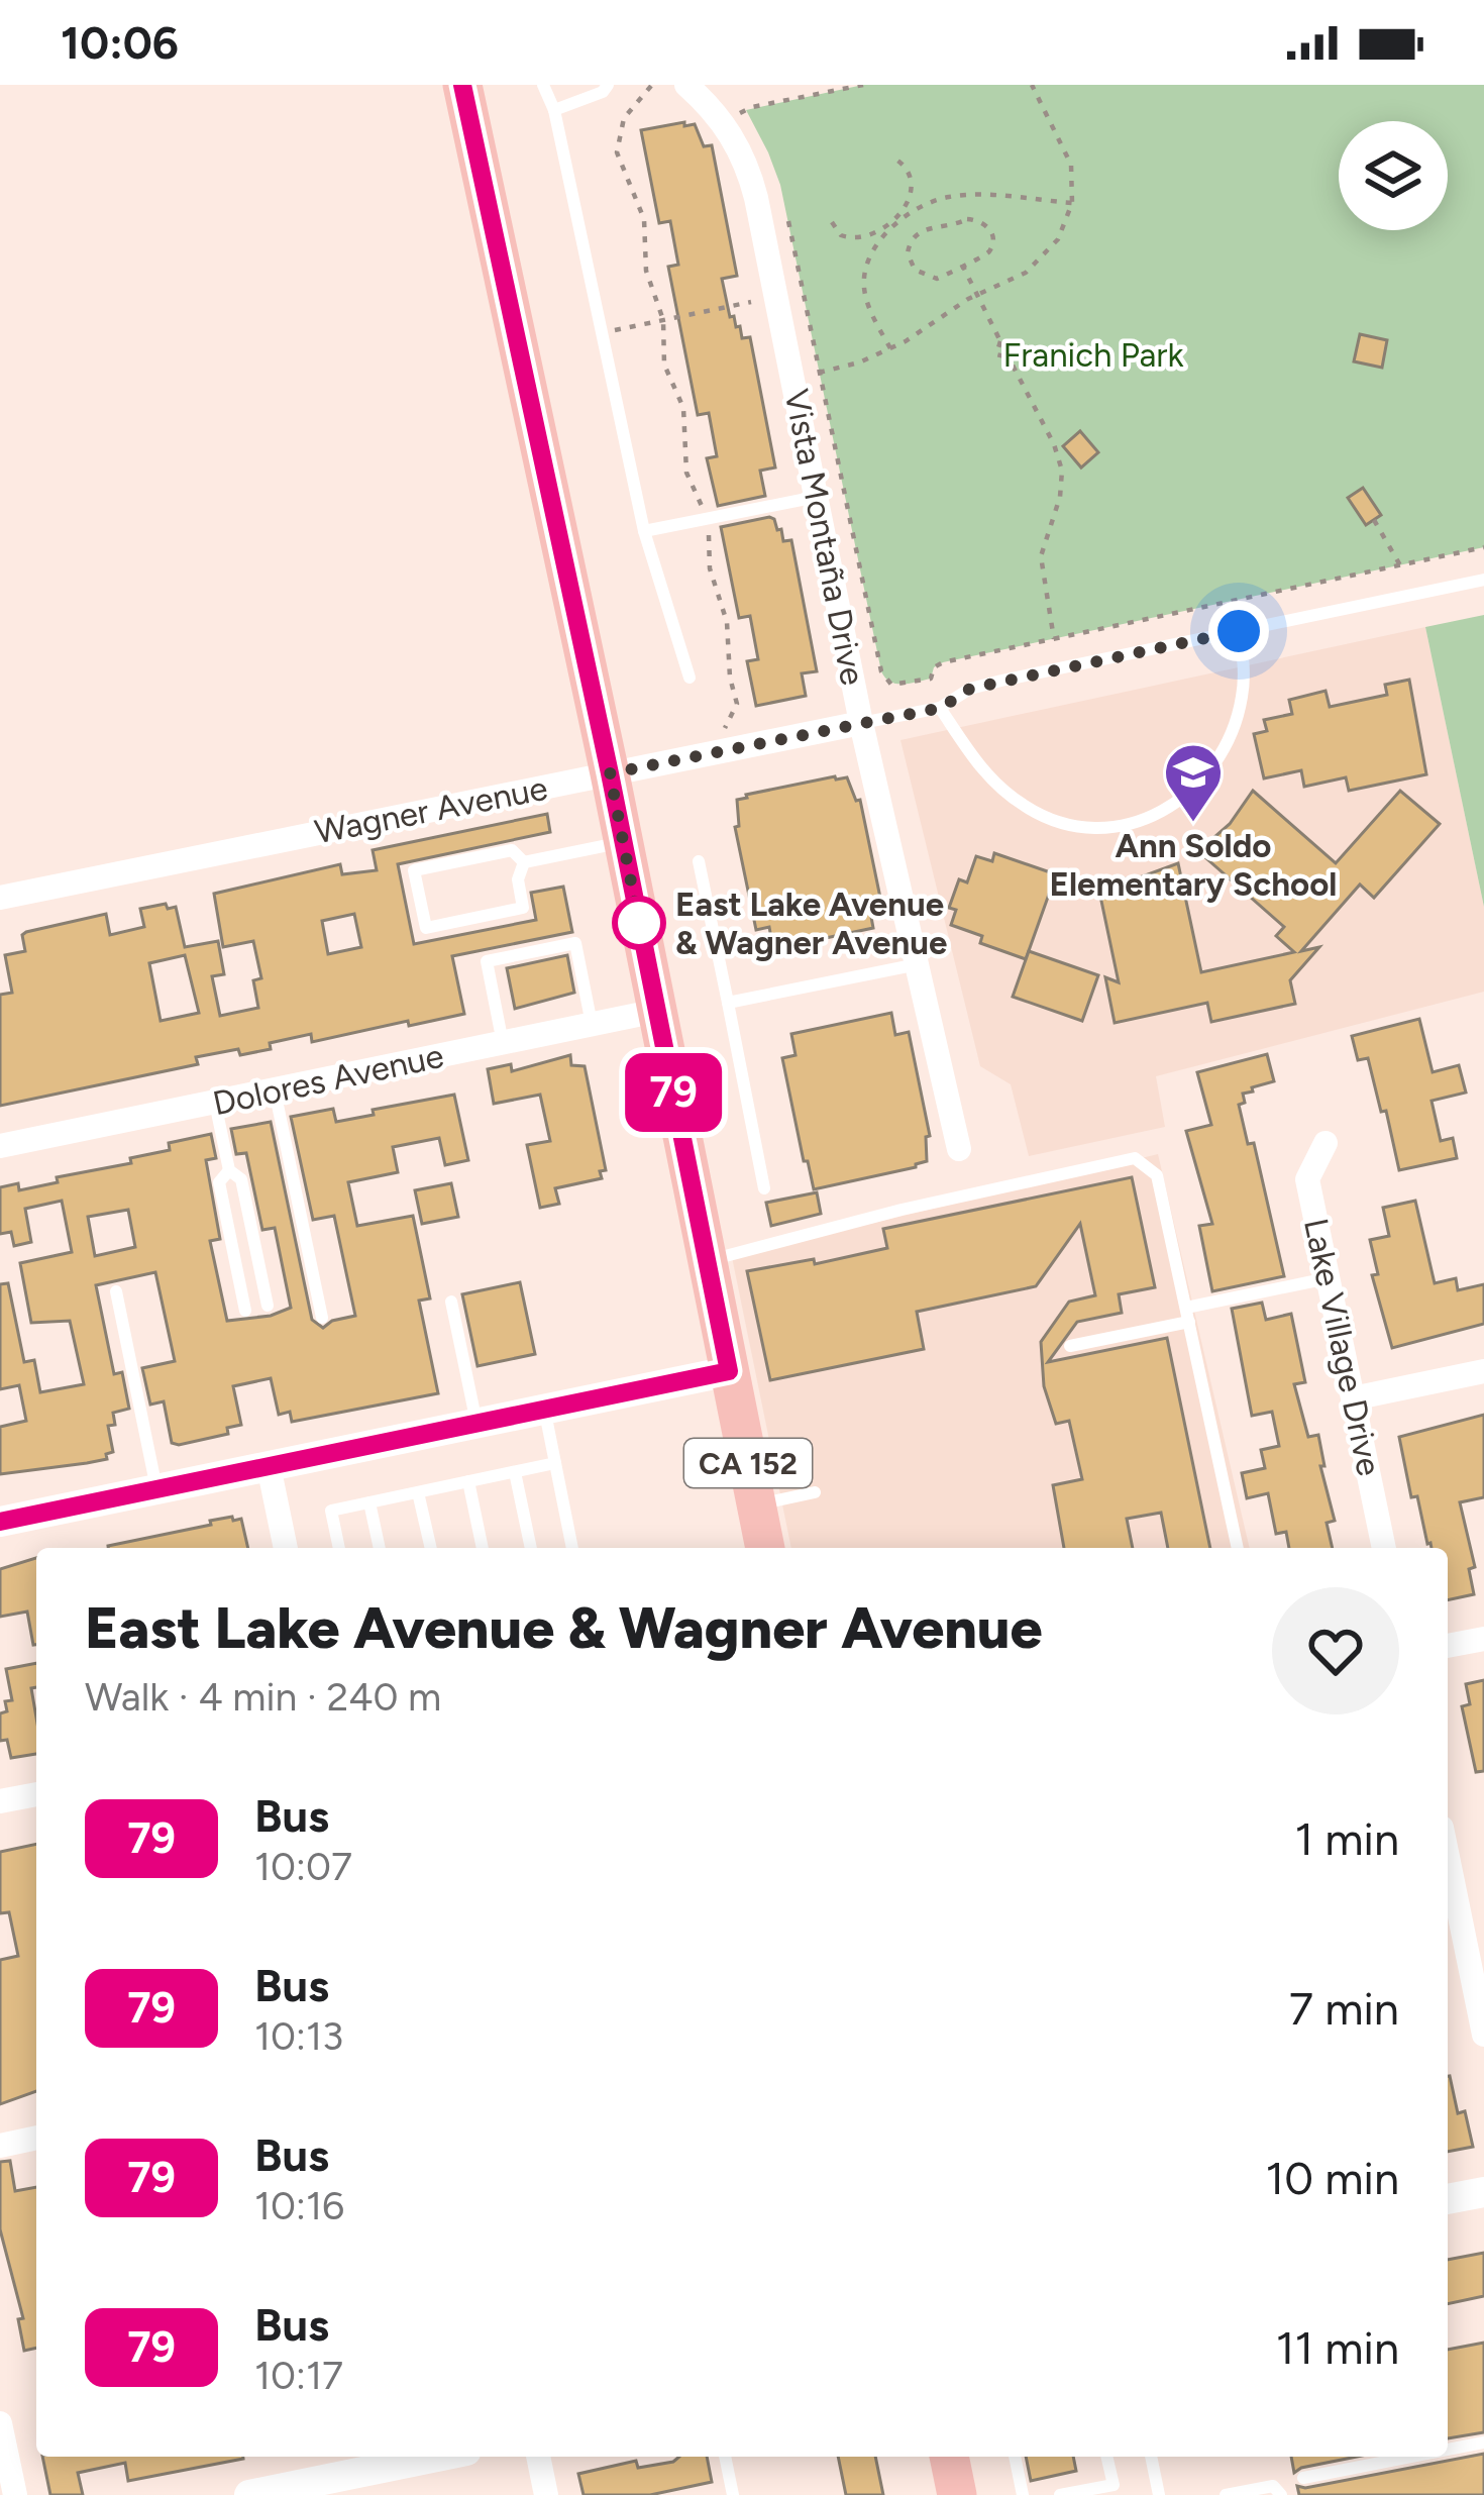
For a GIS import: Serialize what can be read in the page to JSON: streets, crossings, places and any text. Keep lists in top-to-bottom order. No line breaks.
{"streets":{"main road":["CA 152"],"street":["Vista Montaña Drive","Wagner Avenue","Dolores Avenue","Lake Village Drive"]},"crossings":[["Vista Montaña Drive","Wagner Avenue"],["Wagner Avenue","CA 152"],["Dolores Avenue","CA 152"]],"parks":["Franich Park"],"places":{"school or university":["Ann Soldo Elementary School"],"other":["East Lake Avenue & Wagner Avenue"]},"lines":["bus line 79"],"page":{"status":"10:06","on_map":"79","heading":["East Lake Avenue & Wagner Avenue","Walk · 4 min · 240 m"],"list":[{"mark":"79","name":"Bus","note":"10:07","value":"1 min"},{"mark":"79","name":"Bus","note":"10:13","value":"7 min"},{"mark":"79","name":"Bus","note":"10:16","value":"10 min"},{"mark":"79","name":"Bus","note":"10:17","value":"11 min"}]}}
